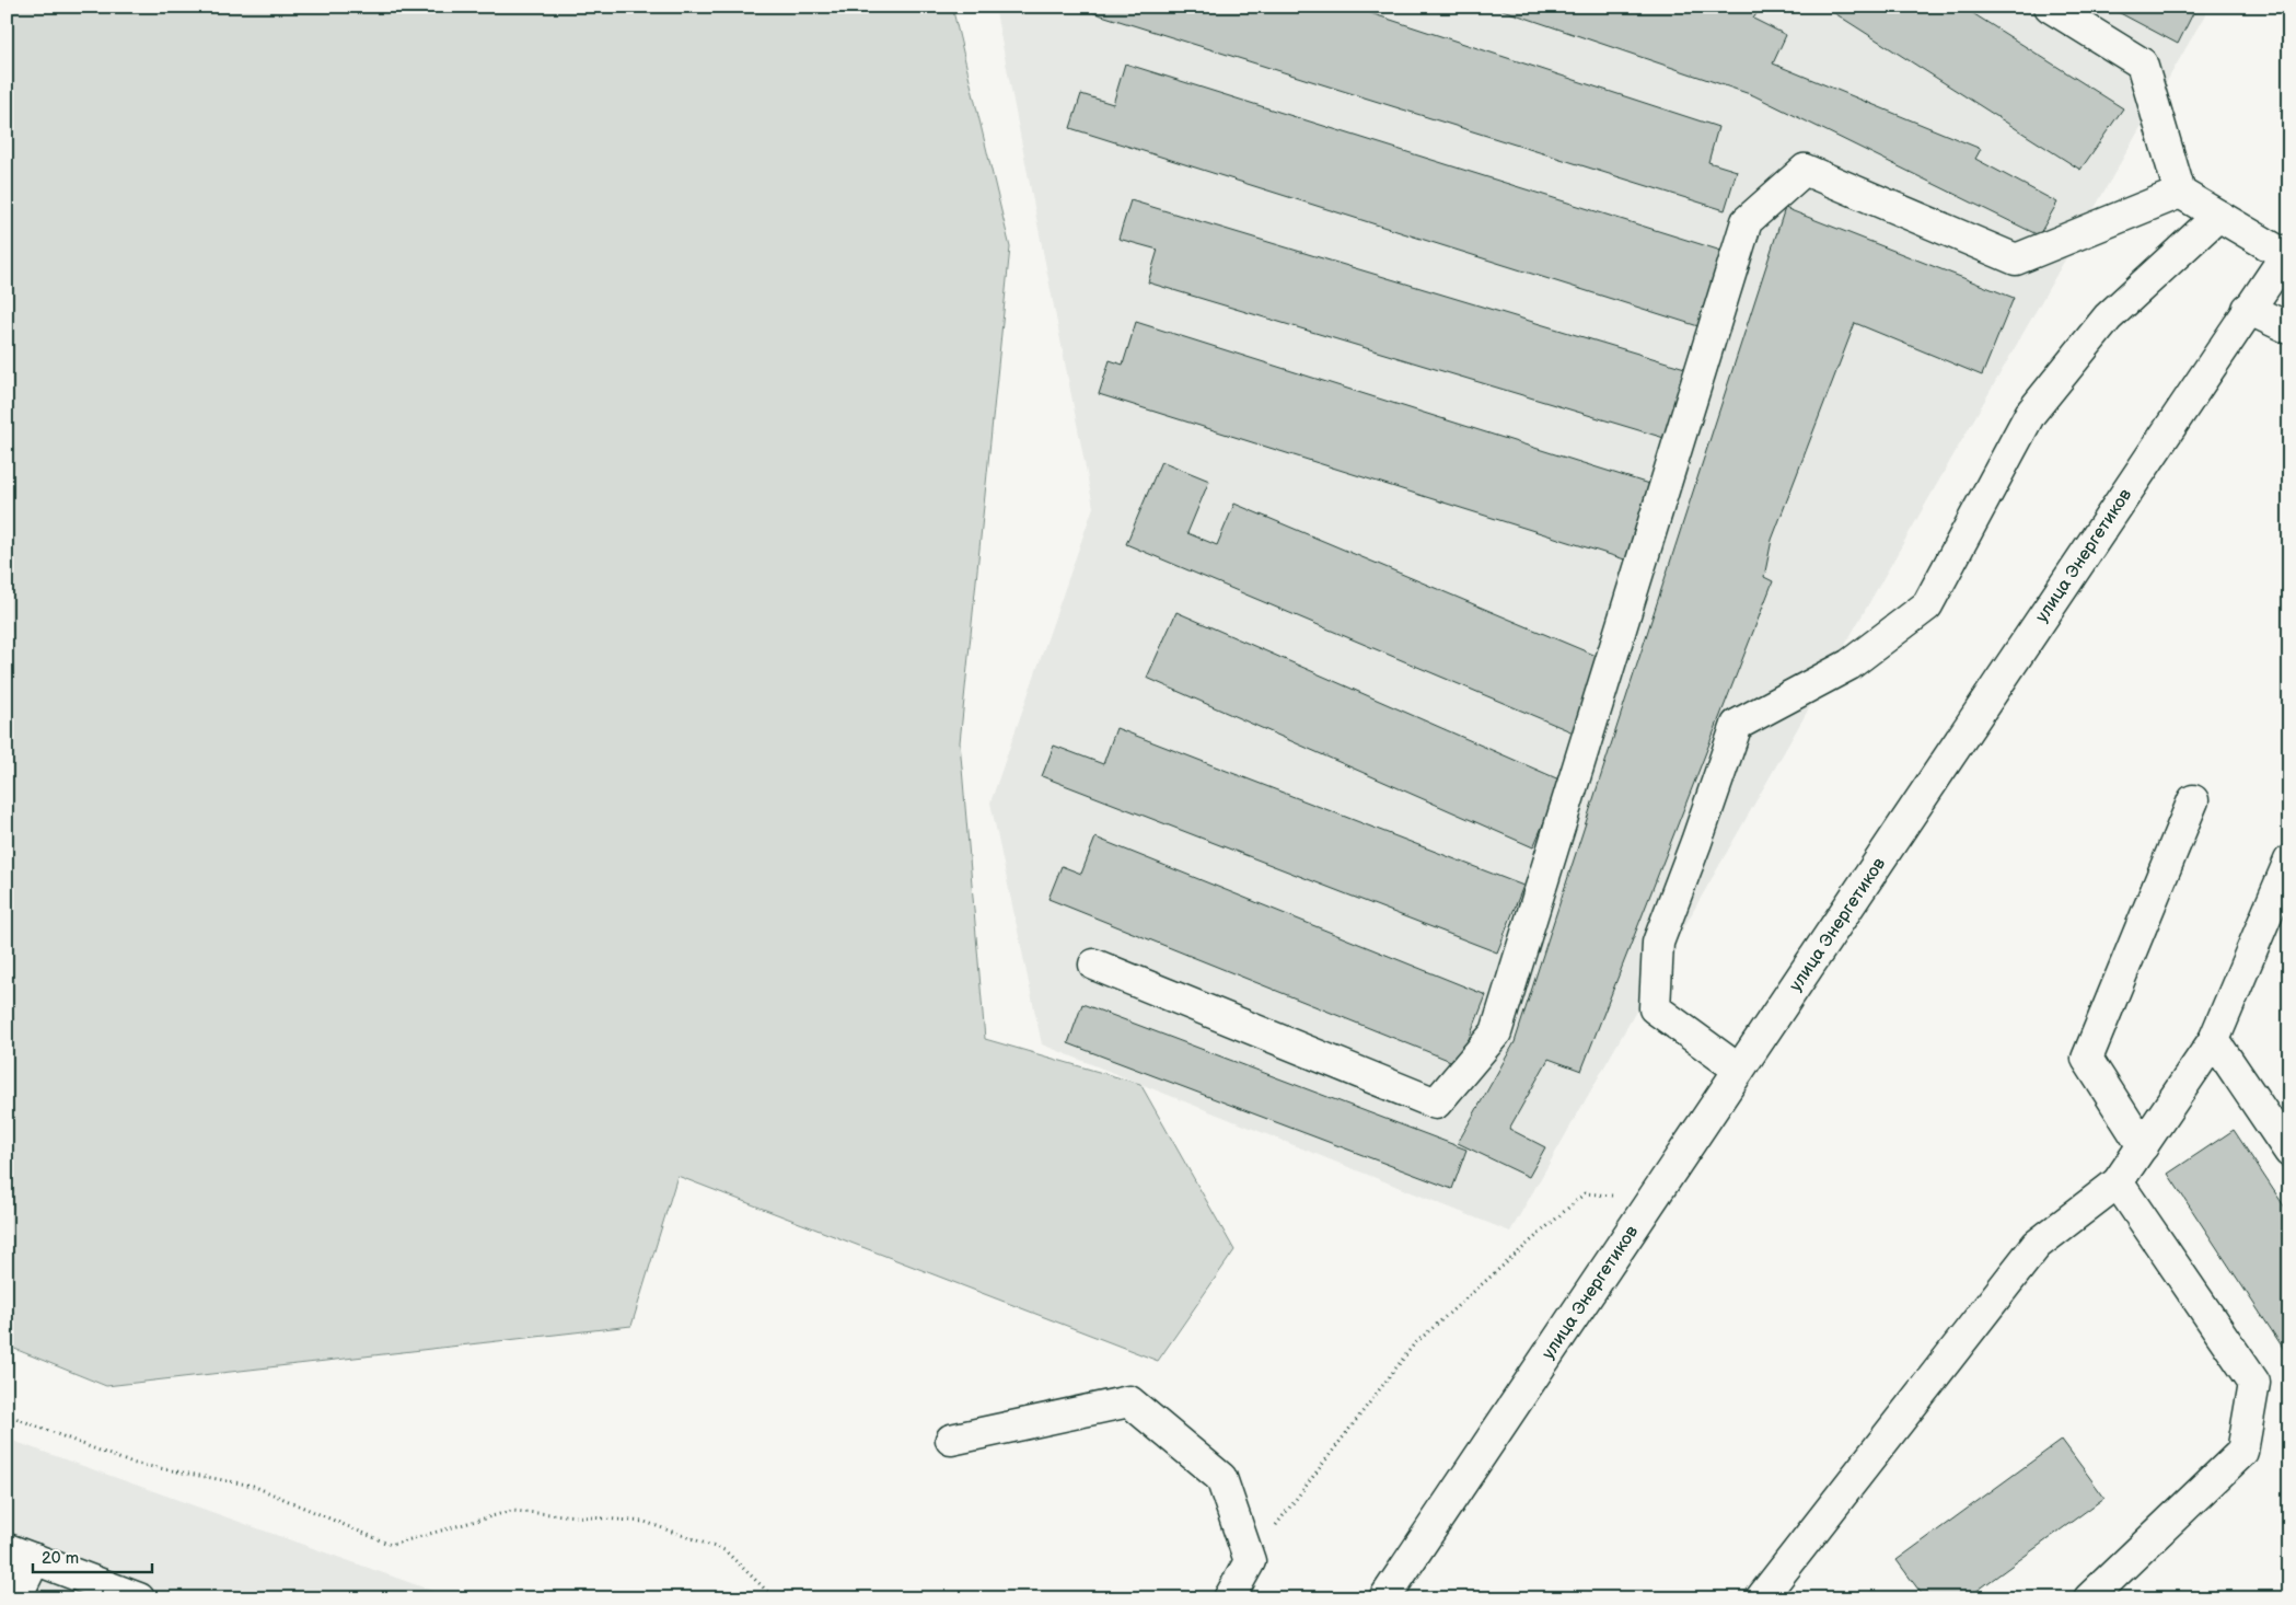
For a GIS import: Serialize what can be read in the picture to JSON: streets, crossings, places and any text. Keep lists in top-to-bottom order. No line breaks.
{"streets":{"main road":["улица Энергетиков"]},"scale_bar":"20 m"}
